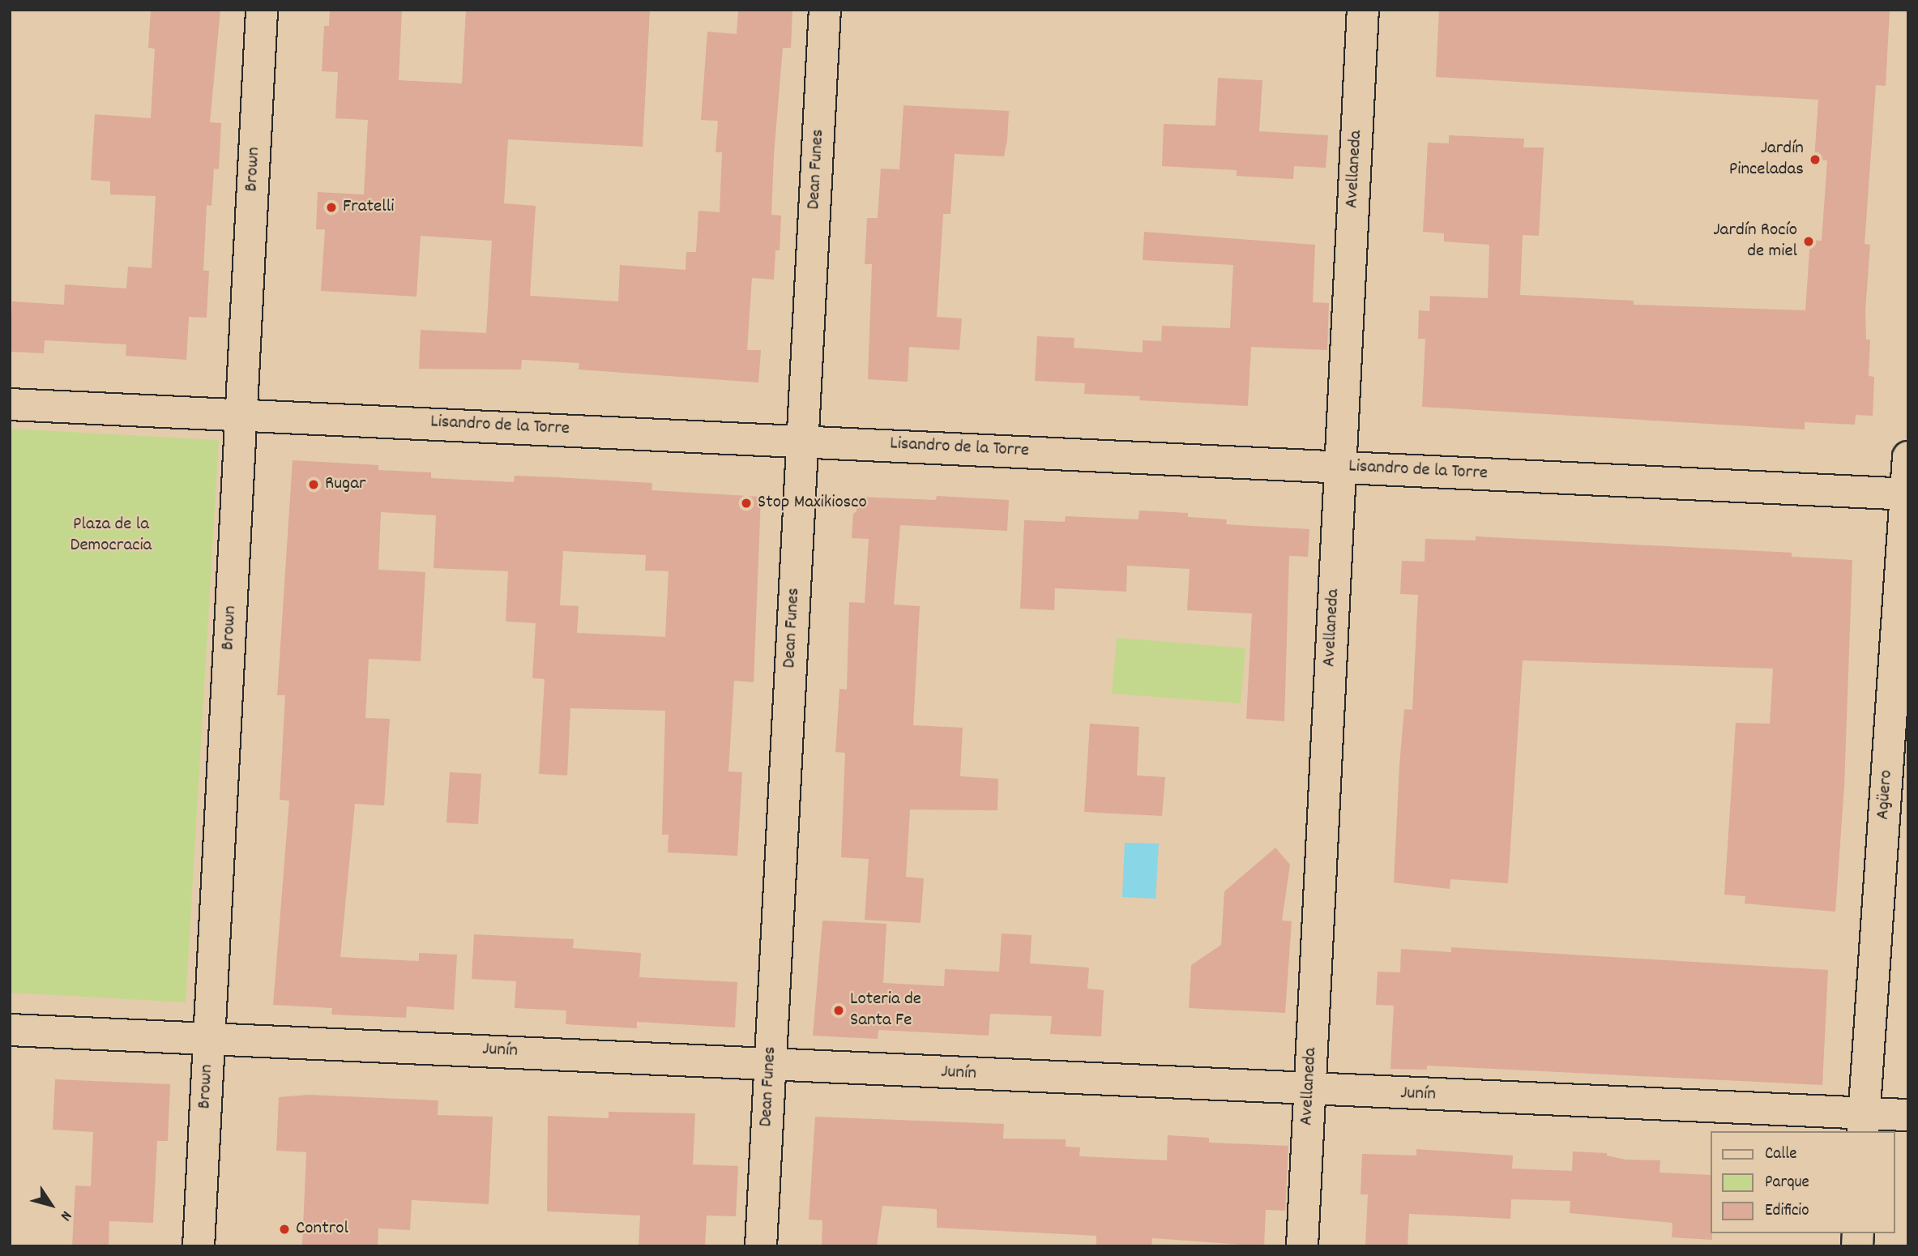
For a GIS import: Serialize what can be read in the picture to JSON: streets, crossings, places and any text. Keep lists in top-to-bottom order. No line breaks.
{"streets":{"street":["Brown","Dean Funes","Avellaneda","Lisandro de la Torre","Agüero","Junín"]},"crossings":[["Brown","Lisandro de la Torre"],["Brown","Junín"],["Dean Funes","Lisandro de la Torre"],["Dean Funes","Junín"],["Avellaneda","Lisandro de la Torre"],["Avellaneda","Junín"],["Lisandro de la Torre","Agüero"],["Agüero","Junín"]],"parks":["Plaza de la Democracia"],"places":["Jardín Pinceladas","Fratelli","Jardín Rocío de miel","Rugar","Stop Maxikiosco","Loteria de Santa Fe","Control"],"legend":["Calle","Parque","Edificio"],"north":"bottom right"}
